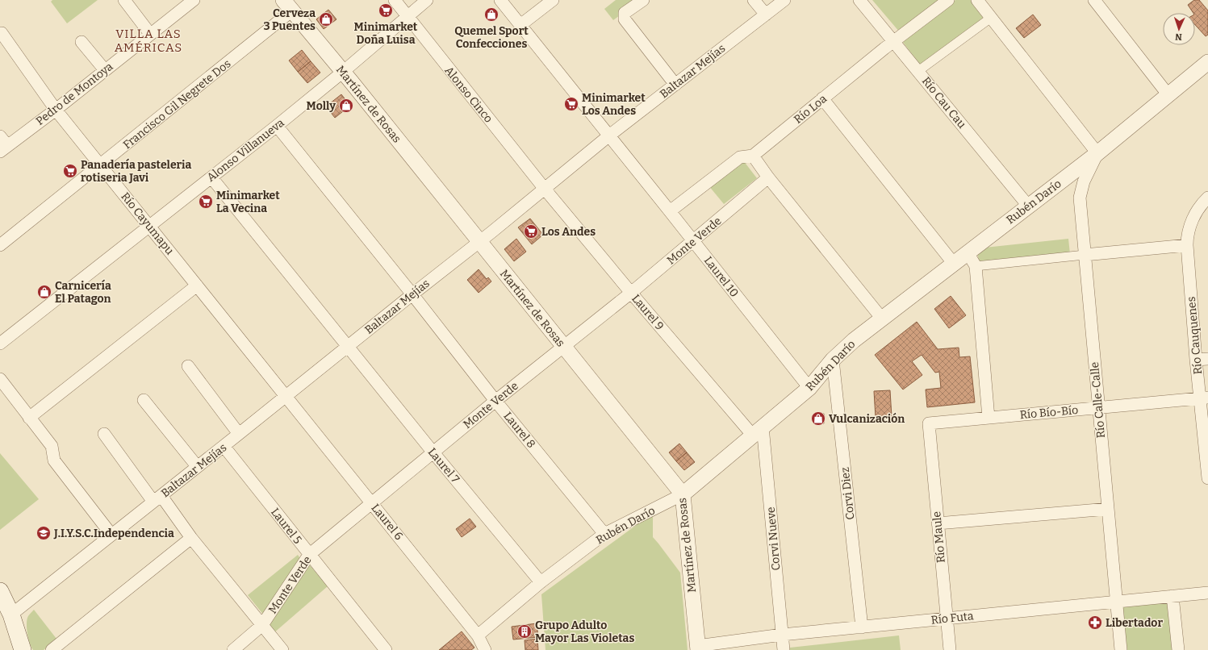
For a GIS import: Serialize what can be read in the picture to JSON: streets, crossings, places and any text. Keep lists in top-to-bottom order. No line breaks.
{"streets":{"street":["Baltazar Mejías","Pedro de Montoya","Alonso Cinco","Río Cau Cau","Francisco Gil Negrete Dos","Martínez de Rosas","Río Loa","Alonso Villanueva","Rubén Darío","Río Cayumapu","Monte Verde","Laurel 10","Laurel 9","Río Cauquenes","Río Calle-Calle","Río Bío-Bío","Laurel 8","Laurel 7","Corvi Diez","Laurel 6","Laurel 5","Río Maule","Corvi Nueve","Río Futa"]},"crossings":[["Baltazar Mejías","Alonso Cinco"],["Baltazar Mejías","Martínez de Rosas"],["Baltazar Mejías","Río Cayumapu"],["Baltazar Mejías","Laurel 10"],["Baltazar Mejías","Laurel 9"],["Baltazar Mejías","Laurel 8"],["Baltazar Mejías","Laurel 7"],["Baltazar Mejías","Laurel 6"],["Baltazar Mejías","Laurel 5"],["Pedro de Montoya","Río Cayumapu"],["Alonso Cinco","Alonso Villanueva"],["Alonso Cinco","Laurel 9"],["Río Cau Cau","Río Loa"],["Río Cau Cau","Rubén Darío"],["Francisco Gil Negrete Dos","Martínez de Rosas"],["Francisco Gil Negrete Dos","Río Cayumapu"],["Martínez de Rosas","Alonso Villanueva"],["Martínez de Rosas","Rubén Darío"],["Martínez de Rosas","Monte Verde"],["Martínez de Rosas","Río Futa"],["Alonso Villanueva","Río Cayumapu"],["Alonso Villanueva","Laurel 8"],["Alonso Villanueva","Laurel 7"],["Rubén Darío","Laurel 10"],["Rubén Darío","Laurel 9"],["Rubén Darío","Río Calle-Calle"],["Rubén Darío","Laurel 8"],["Rubén Darío","Laurel 7"],["Rubén Darío","Corvi Diez"],["Rubén Darío","Laurel 6"],["Rubén Darío","Corvi Nueve"],["Río Cayumapu","Laurel 6"],["Monte Verde","Laurel 10"],["Monte Verde","Laurel 9"],["Monte Verde","Laurel 8"],["Monte Verde","Laurel 7"],["Monte Verde","Laurel 6"],["Monte Verde","Laurel 5"],["Laurel 9","Corvi Nueve"],["Río Cauquenes","Río Bío-Bío"],["Río Calle-Calle","Río Bío-Bío"],["Río Calle-Calle","Río Futa"],["Río Bío-Bío","Río Maule"],["Corvi Diez","Río Futa"],["Río Maule","Río Futa"],["Corvi Nueve","Río Futa"]],"districts":["VILLA LAS AMÉRICAS"],"places":{"supermarket":["Minimarket Doña Luisa","Minimarket Los Andes","Panadería pasteleria rotiseria Javi","Minimarket La Vecina","Los Andes"],"shop":["Quemel Sport Confecciones","Cerveza 3 Puentes","Molly","Carnicería El Patagon","Vulcanización"],"school or university":["J.I.Y.S.C.Independencia"],"pharmacy":["Libertador"],"building":["Grupo Adulto Mayor Las Violetas"]},"north":"bottom"}
